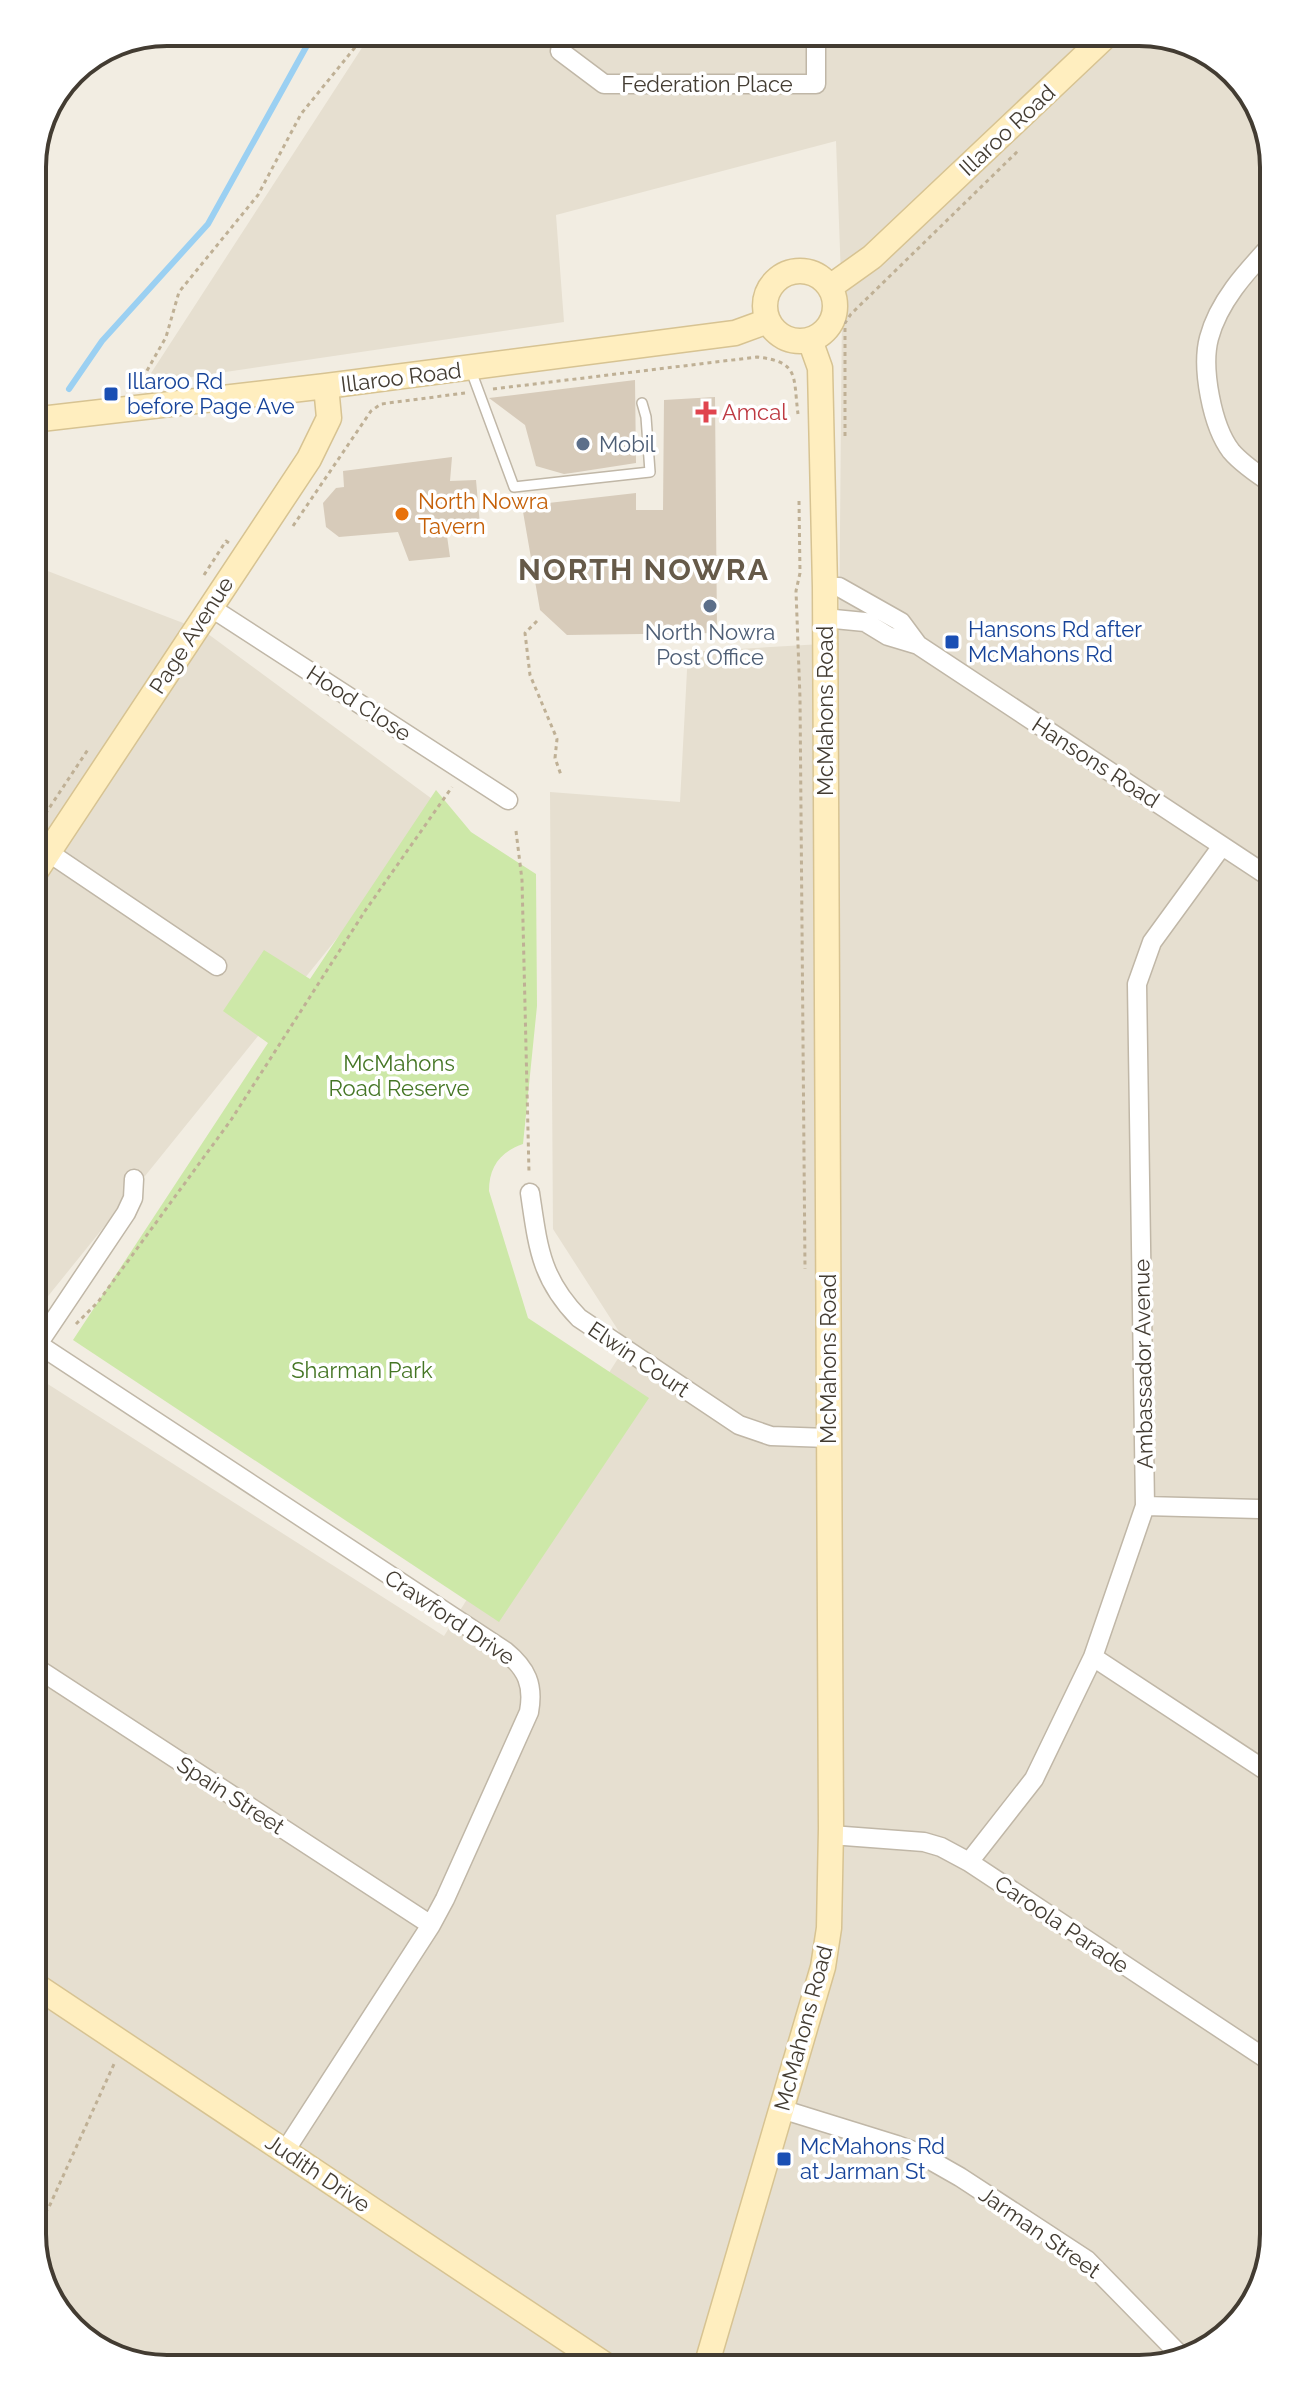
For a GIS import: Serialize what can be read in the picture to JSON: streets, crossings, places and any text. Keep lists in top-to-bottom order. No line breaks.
{"streets":{"main road":["Illaroo Road","Page Avenue","McMahons Road","Judith Drive"],"street":["Federation Place","Hood Close","Hansons Road","Elwin Court","Ambassador Avenue","Crawford Drive","Spain Street","Caroola Parade","Jarman Street"]},"crossings":[["Illaroo Road","Page Avenue"],["Illaroo Road","McMahons Road"],["Page Avenue","Hood Close"],["McMahons Road","Hansons Road"],["McMahons Road","Elwin Court"],["McMahons Road","Caroola Parade"],["McMahons Road","Jarman Street"],["Hansons Road","Ambassador Avenue"],["Ambassador Avenue","Caroola Parade"],["Crawford Drive","Spain Street"],["Crawford Drive","Judith Drive"]],"districts":["NORTH NOWRA"],"parks":["McMahons Road Reserve","Sharman Park"],"places":{"transit":["Illaroo Rd before Page Ave","Hansons Rd after McMahons Rd","McMahons Rd at Jarman St"],"health":["Amcal"],"other":["Mobil","North Nowra Tavern","North Nowra Post Office"]}}
